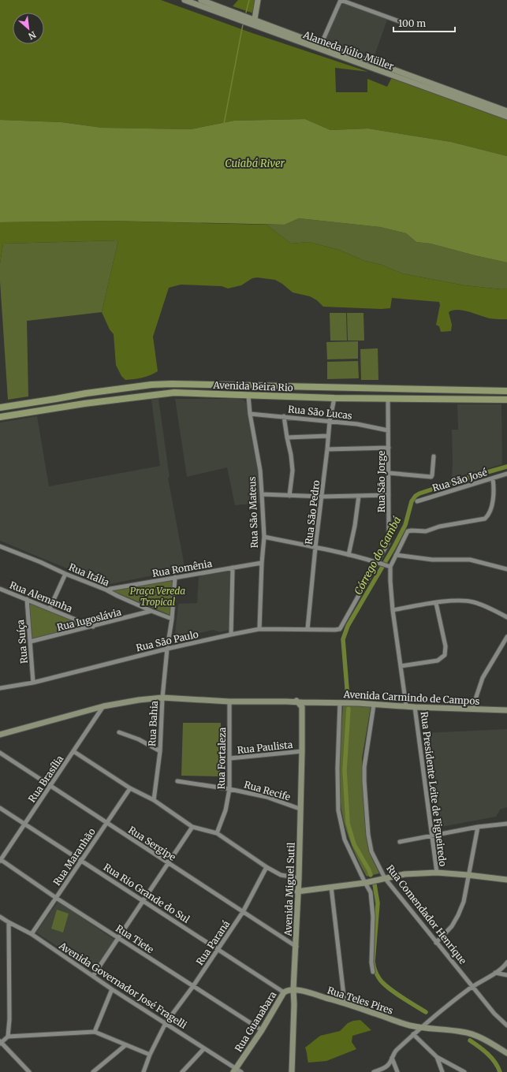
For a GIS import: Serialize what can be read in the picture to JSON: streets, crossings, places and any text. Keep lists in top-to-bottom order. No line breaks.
{"streets":{"main road":["Alameda Júlio Müller","Avenida Beira Rio","Avenida Carmindo de Campos","Avenida Miguel Sutil","Rua Teles Pires","Rua Guanabara"],"street":["Rua São Lucas","Rua São José","Rua São Jorge","Rua São Mateus","Rua São Pedro","Rua Romênia","Rua Itália","Rua Alemanha","Rua Iugoslávia","Rua São Paulo","Rua Suíça","Rua Bahia","Rua Paulista","Rua Fortaleza","Rua Brasília","Rua Presidente Leite de Figueiredo","Rua Recife","Rua Sergipe","Rua Maranhão","Rua Rio Grande do Sul","Rua Comendador Henrique","Rua Tiete","Rua Paraná","Avenida Governador José Fragelli"]},"crossings":[["Avenida Beira Rio","Rua São Jorge"],["Avenida Beira Rio","Rua São Mateus"],["Avenida Beira Rio","Rua São Pedro"],["Rua São Lucas","Rua São Jorge"],["Rua São Lucas","Rua São Mateus"],["Rua São Lucas","Rua São Pedro"],["Rua São Jorge","Rua São Paulo"],["Rua São Mateus","Rua Romênia"],["Rua São Mateus","Rua São Paulo"],["Rua São Pedro","Rua São Paulo"],["Rua Romênia","Rua Itália"],["Rua Itália","Rua Iugoslávia"],["Rua Alemanha","Rua Iugoslávia"],["Rua Alemanha","Rua Suíça"],["Rua Iugoslávia","Rua Suíça"],["Rua São Paulo","Rua Suíça"],["Rua São Paulo","Rua Bahia"],["Avenida Carmindo de Campos","Rua Bahia"],["Avenida Carmindo de Campos","Rua Fortaleza"],["Avenida Carmindo de Campos","Rua Brasília"],["Avenida Carmindo de Campos","Rua Presidente Leite de Figueiredo"],["Avenida Carmindo de Campos","Avenida Miguel Sutil"],["Avenida Carmindo de Campos","Rua Comendador Henrique"],["Rua Paulista","Rua Fortaleza"],["Rua Paulista","Avenida Miguel Sutil"],["Rua Fortaleza","Rua Recife"],["Rua Brasília","Rua Sergipe"],["Rua Brasília","Rua Rio Grande do Sul"],["Rua Brasília","Rua Tiete"],["Rua Recife","Avenida Miguel Sutil"],["Rua Sergipe","Rua Maranhão"],["Rua Sergipe","Avenida Miguel Sutil"],["Rua Sergipe","Rua Paraná"],["Rua Maranhão","Rua Rio Grande do Sul"],["Rua Maranhão","Rua Tiete"],["Rua Maranhão","Avenida Governador José Fragelli"],["Avenida Miguel Sutil","Rua Teles Pires"],["Avenida Miguel Sutil","Rua Guanabara"],["Rua Rio Grande do Sul","Rua Paraná"],["Rua Rio Grande do Sul","Rua Guanabara"],["Rua Tiete","Rua Paraná"],["Rua Tiete","Rua Guanabara"],["Rua Paraná","Avenida Governador José Fragelli"],["Avenida Governador José Fragelli","Rua Guanabara"],["Rua Teles Pires","Rua Guanabara"]],"water":["Cuiabá River","Córrego do Gambá"],"parks":["Praça Vereda Tropical"],"scale_bar":"100 m","north":"bottom right"}
